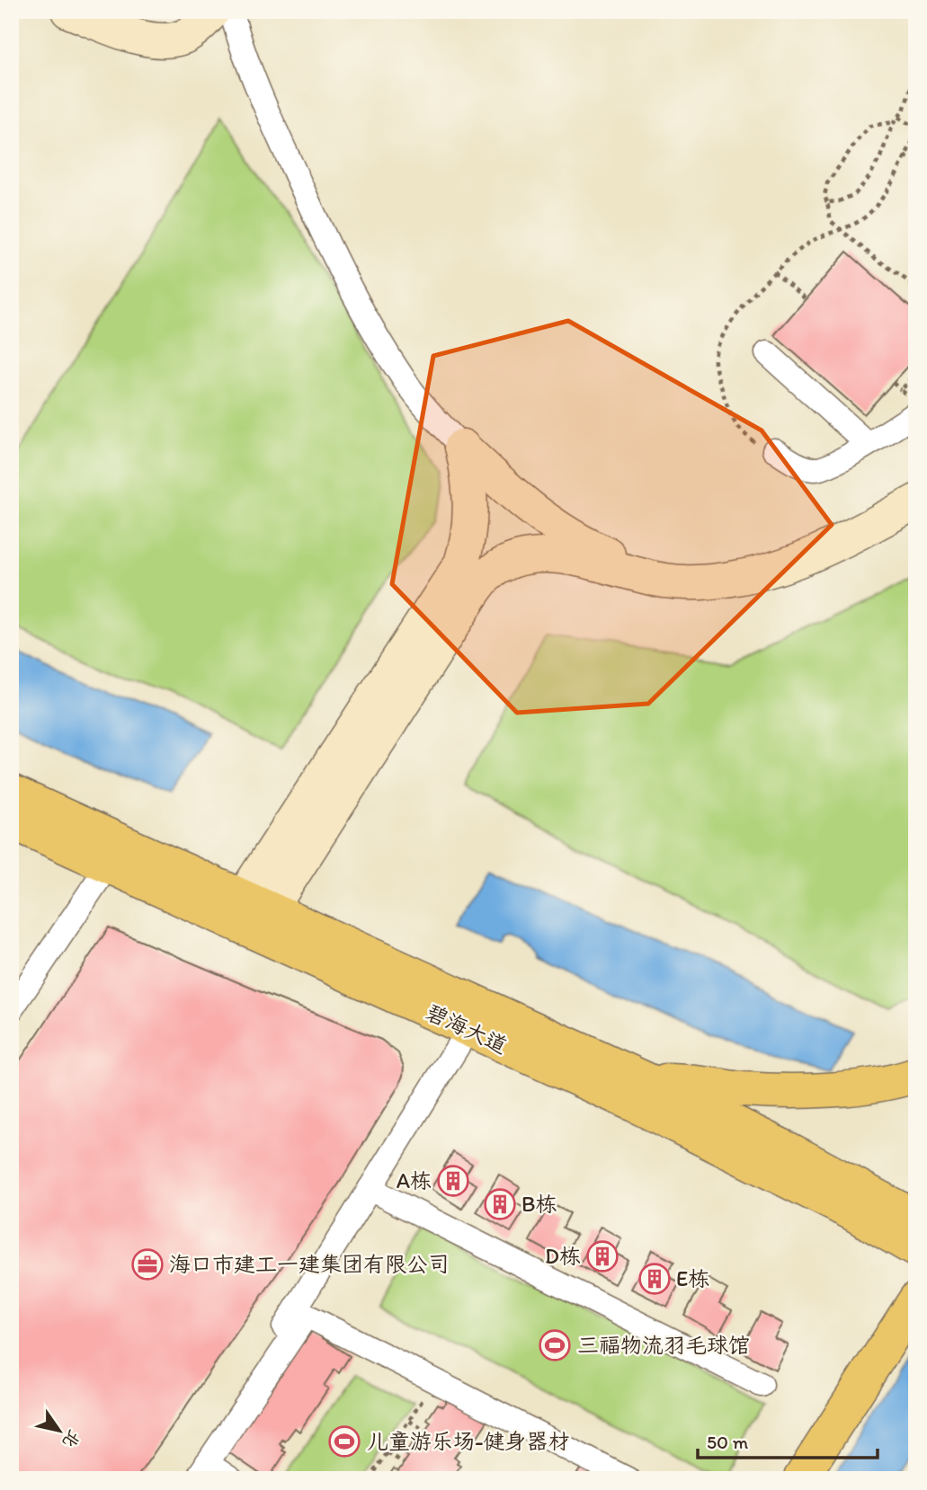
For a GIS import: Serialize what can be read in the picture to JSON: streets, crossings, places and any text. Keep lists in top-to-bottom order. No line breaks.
{"streets":{"main road":["碧海大道"]},"places":{"building":["A栋","B栋","D栋","E栋"],"office":["海口市建工一建集团有限公司"],"sports":["三福物流羽毛球馆","儿童游乐场-健身器材"]},"scale_bar":"50 m","north":"bottom right"}
